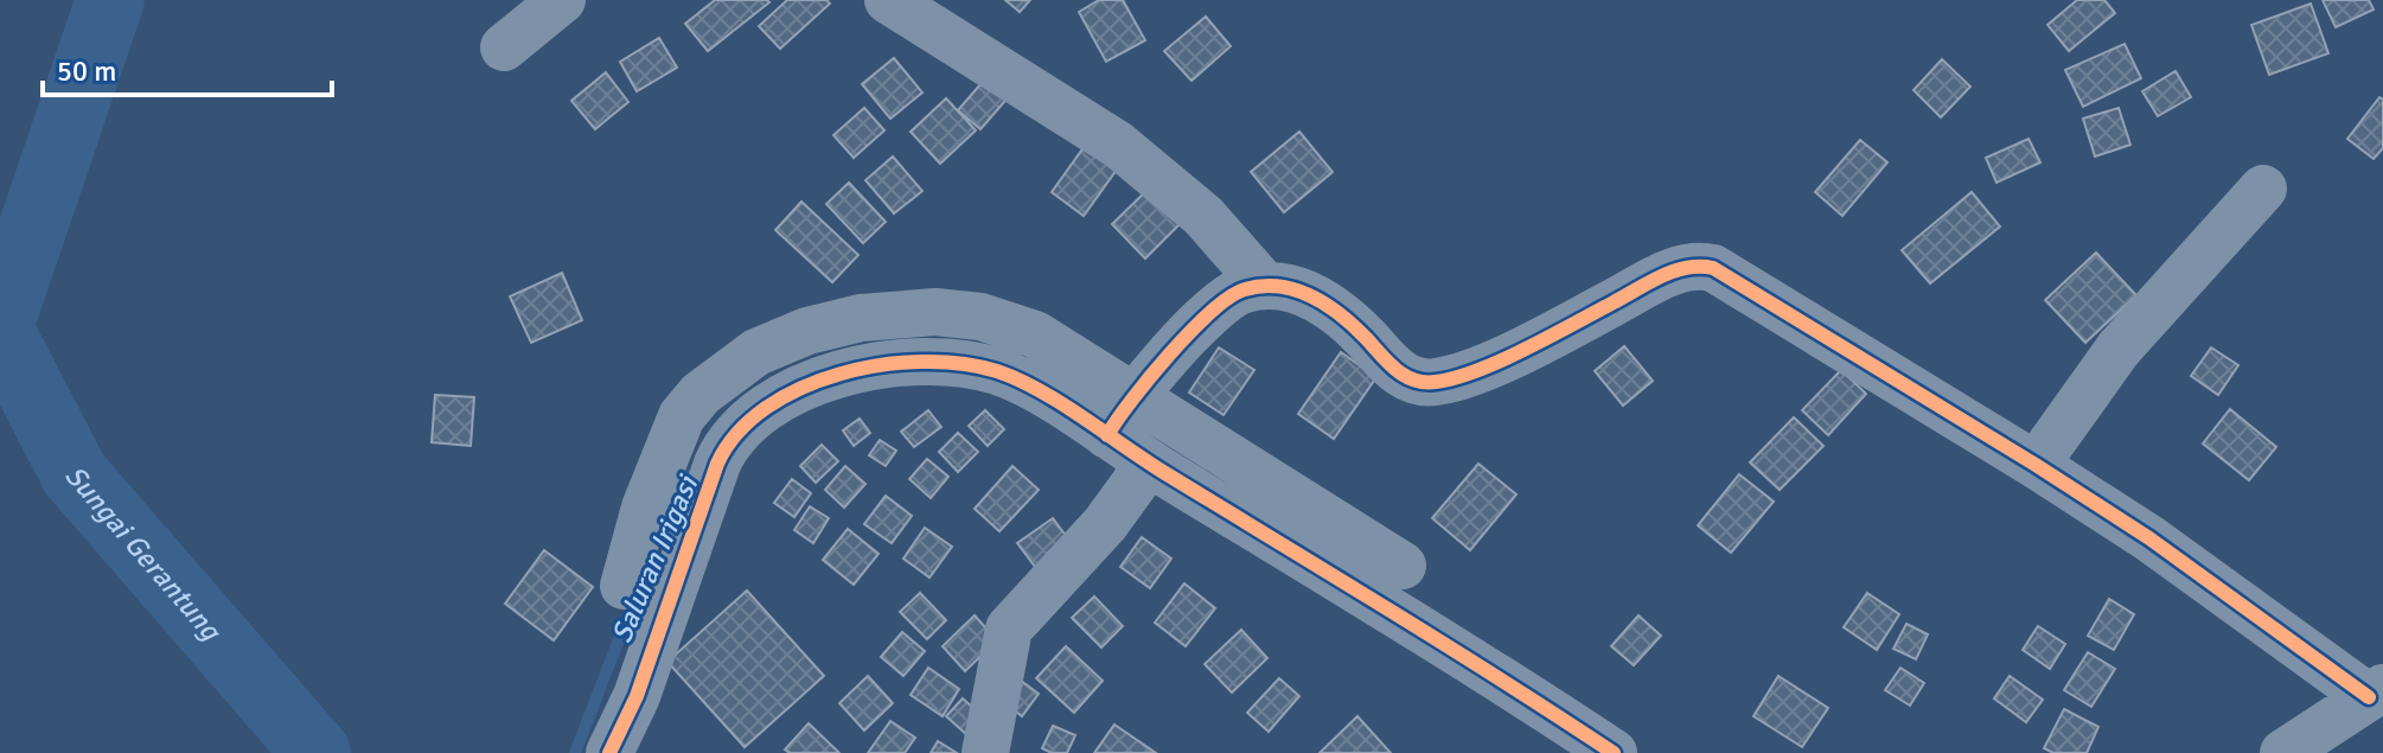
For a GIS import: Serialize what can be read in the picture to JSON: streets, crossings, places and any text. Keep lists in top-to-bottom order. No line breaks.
{"water":["Sungai Gerantung","Saluran Irigasi"],"scale_bar":"50 m"}
